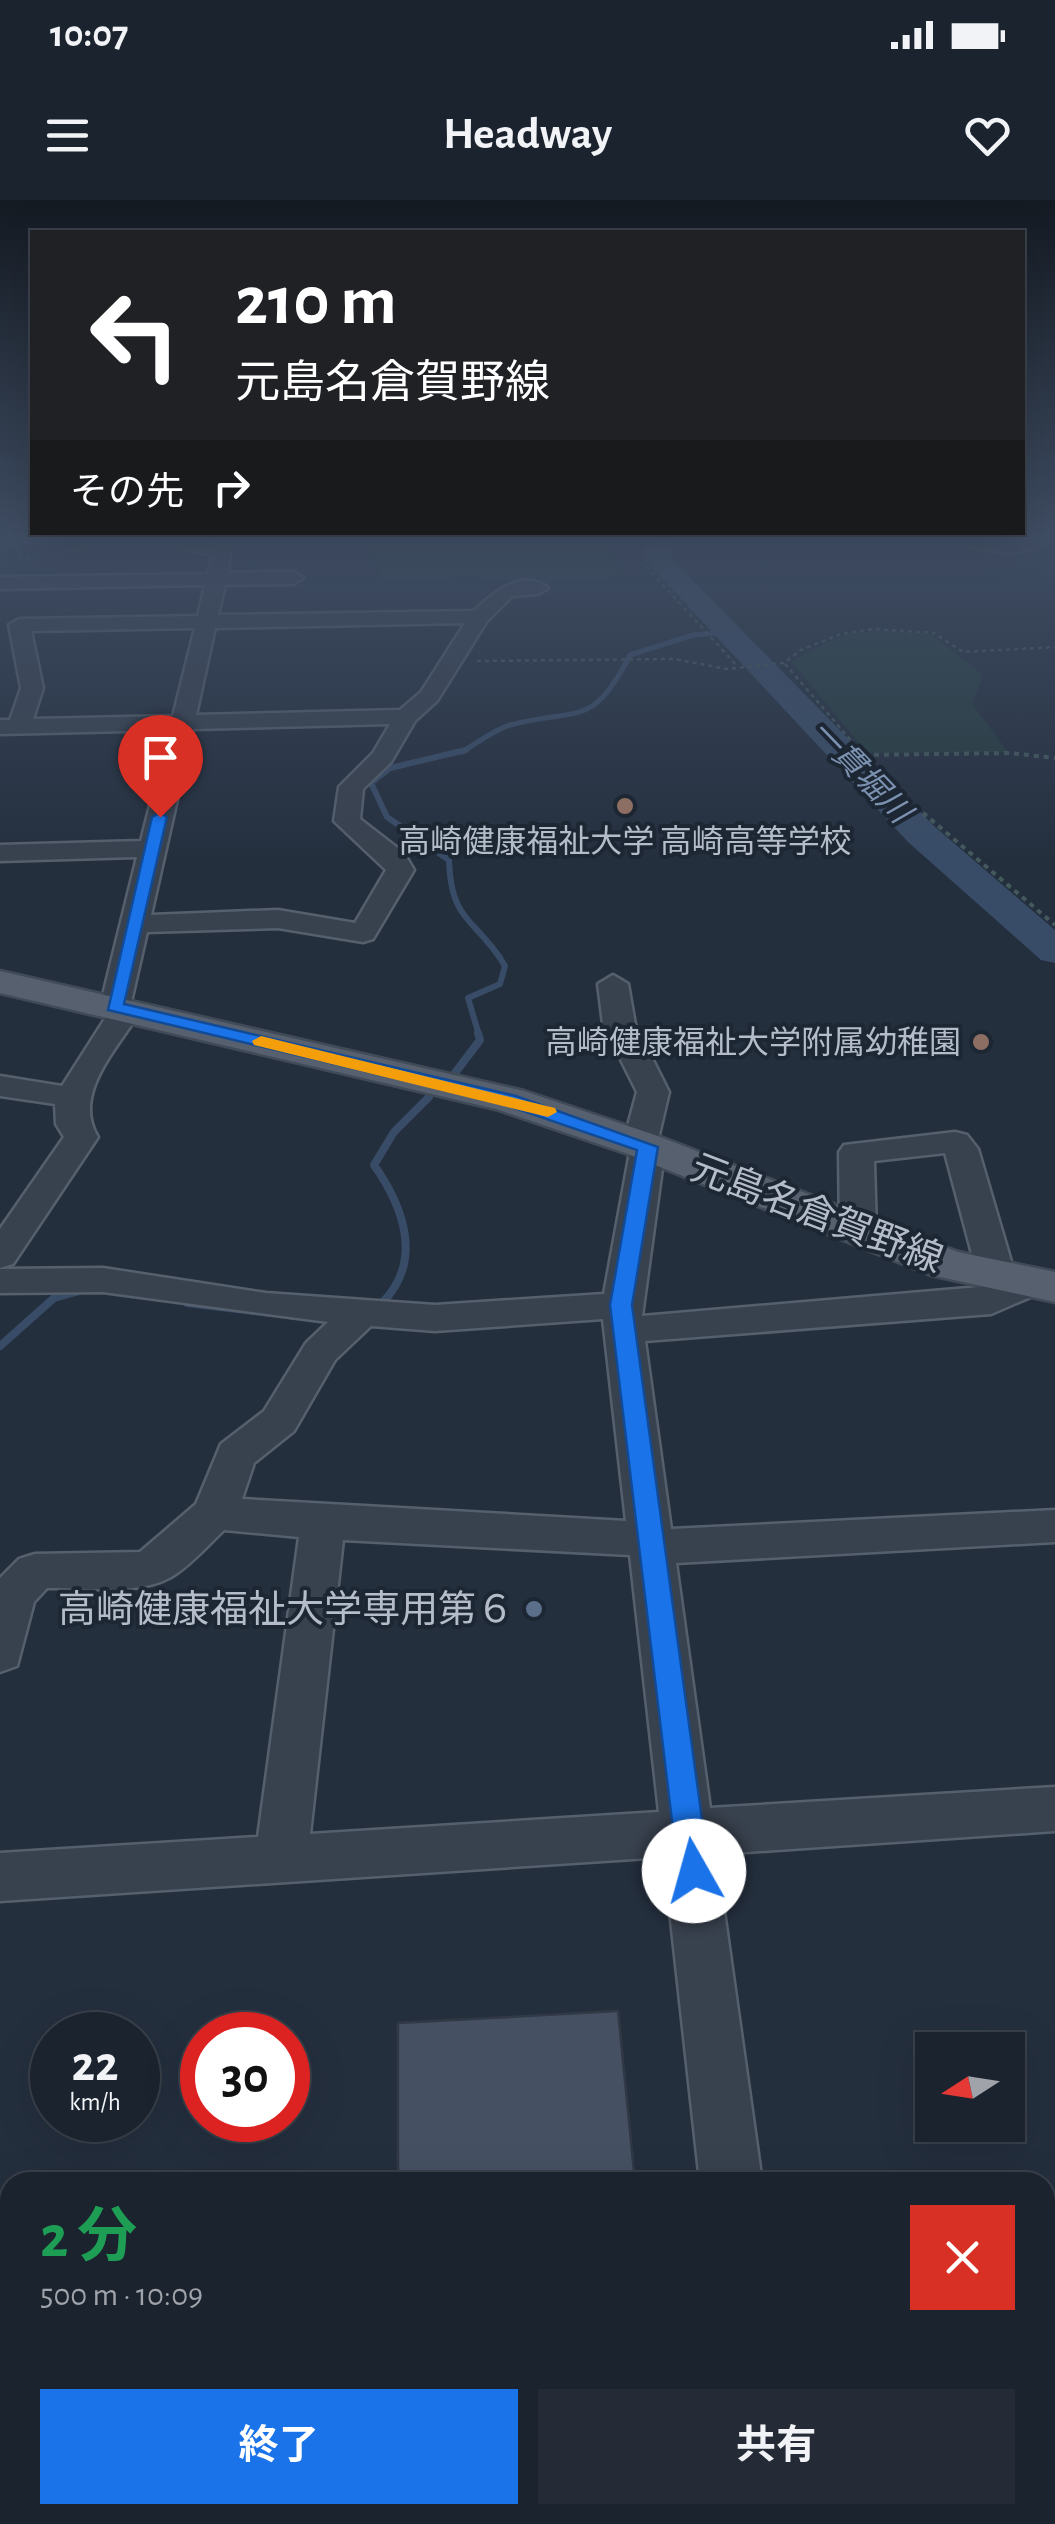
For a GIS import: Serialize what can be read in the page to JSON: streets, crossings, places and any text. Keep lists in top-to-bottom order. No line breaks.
{"streets":{"main road":["元島名倉賀野線"]},"water":["一貫堀川"],"places":["高崎健康福祉大学 高崎高等学校","高崎健康福祉大学附属幼稚園","高崎健康福祉大学専用第６"],"north":"left","page":{"status":"10:07","header":"Headway","turn":["210 m","元島名倉賀野線"],"then":"その先","speed":"22 km/h","limit":"30","heading":["2 分","500 m · 10:09"],"buttons":["終了","共有"]}}
